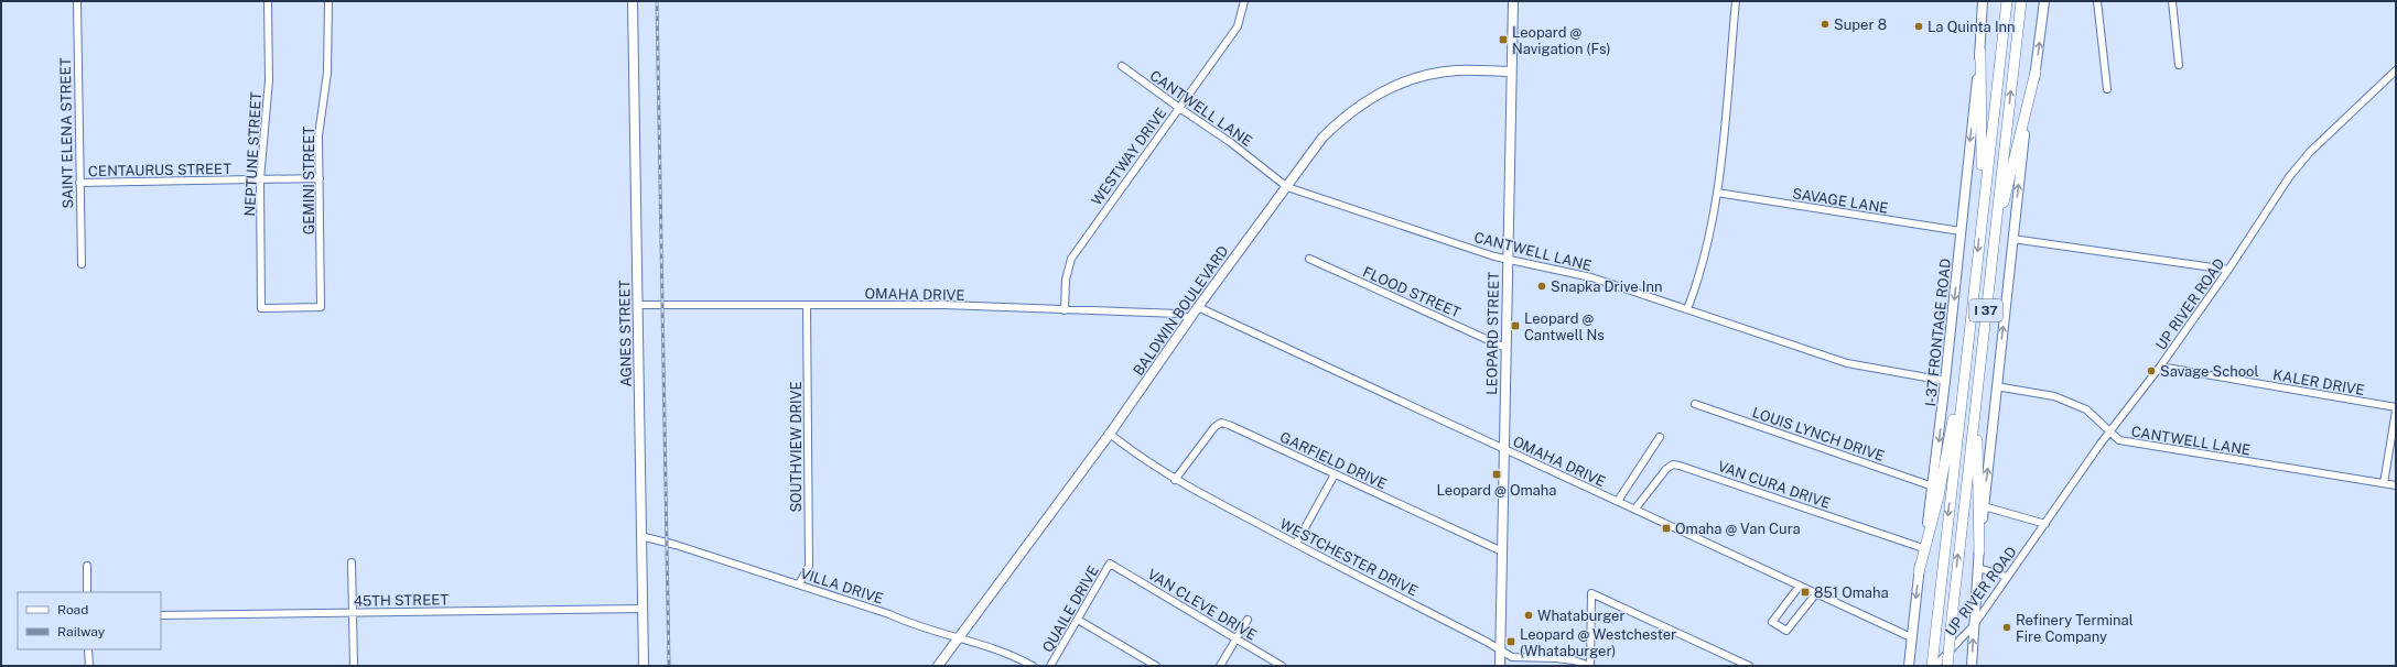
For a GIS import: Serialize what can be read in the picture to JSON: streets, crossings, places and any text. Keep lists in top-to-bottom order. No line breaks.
{"streets":{"highway":["I 37"],"main road":["BALDWIN BOULEVARD","I-37 FRONTAGE ROAD","AGNES STREET","LEOPARD STREET"],"street":["CANTWELL LANE","SAINT ELENA STREET","NEPTUNE STREET","WESTWAY DRIVE","CENTAURUS STREET","GEMINI STREET","SAVAGE LANE","FLOOD STREET","OMAHA DRIVE","UP RIVER ROAD","KALER DRIVE","LOUIS LYNCH DRIVE","SOUTHVIEW DRIVE","GARFIELD DRIVE","VAN CURA DRIVE","WESTCHESTER DRIVE","VILLA DRIVE","45TH STREET","VAN CLEVE DRIVE","QUAILE DRIVE"]},"crossings":[["CANTWELL LANE","WESTWAY DRIVE"],["CANTWELL LANE","UP RIVER ROAD"],["CANTWELL LANE","BALDWIN BOULEVARD"],["CANTWELL LANE","I-37 FRONTAGE ROAD"],["CANTWELL LANE","LEOPARD STREET"],["SAINT ELENA STREET","CENTAURUS STREET"],["NEPTUNE STREET","CENTAURUS STREET"],["NEPTUNE STREET","GEMINI STREET"],["WESTWAY DRIVE","OMAHA DRIVE"],["CENTAURUS STREET","GEMINI STREET"],["SAVAGE LANE","I-37 FRONTAGE ROAD"],["FLOOD STREET","LEOPARD STREET"],["OMAHA DRIVE","BALDWIN BOULEVARD"],["OMAHA DRIVE","I-37 FRONTAGE ROAD"],["OMAHA DRIVE","AGNES STREET"],["OMAHA DRIVE","LEOPARD STREET"],["OMAHA DRIVE","SOUTHVIEW DRIVE"],["OMAHA DRIVE","VAN CURA DRIVE"],["UP RIVER ROAD","I 37"],["UP RIVER ROAD","KALER DRIVE"],["BALDWIN BOULEVARD","LEOPARD STREET"],["BALDWIN BOULEVARD","WESTCHESTER DRIVE"],["BALDWIN BOULEVARD","VILLA DRIVE"],["I-37 FRONTAGE ROAD","LOUIS LYNCH DRIVE"],["I-37 FRONTAGE ROAD","VAN CURA DRIVE"],["AGNES STREET","VILLA DRIVE"],["AGNES STREET","45TH STREET"],["LEOPARD STREET","GARFIELD DRIVE"],["LEOPARD STREET","WESTCHESTER DRIVE"],["SOUTHVIEW DRIVE","VILLA DRIVE"],["GARFIELD DRIVE","WESTCHESTER DRIVE"],["VAN CLEVE DRIVE","QUAILE DRIVE"]],"places":{"other":["Super 8","La Quinta Inn","Snapka Drive Inn","Savage School","Whataburger","Refinery Terminal Fire Company"],"transit":["Leopard @ Navigation (Fs)","Leopard @ Cantwell Ns","Leopard @ Omaha","Omaha @ Van Cura","851 Omaha","Leopard @ Westchester (Whataburger)"]},"legend":["Road","Railway"]}
